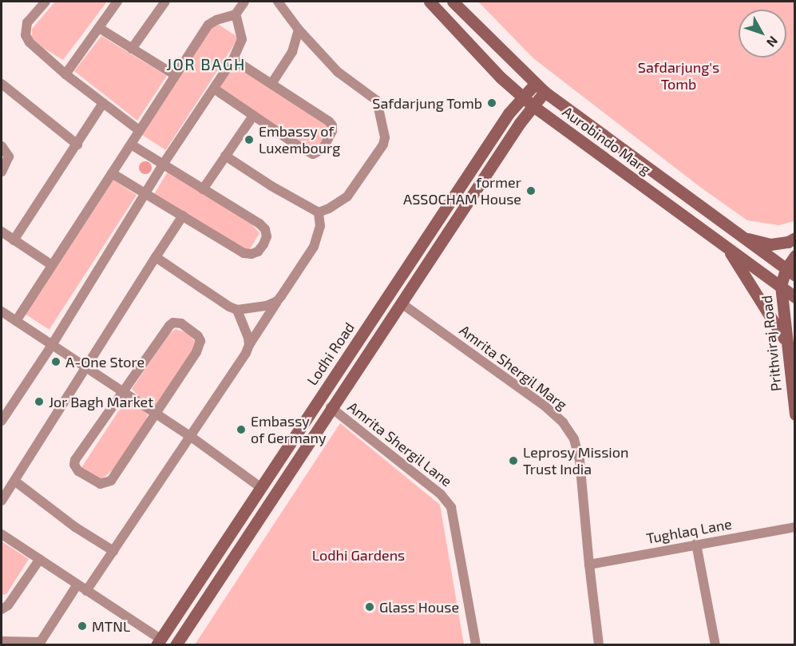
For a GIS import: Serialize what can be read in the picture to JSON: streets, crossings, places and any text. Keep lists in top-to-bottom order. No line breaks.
{"streets":{"main road":["Aurobindo Marg","Prithviraj Road","Lodhi Road"],"street":["Amrita Shergil Marg","Amrita Shergil Lane","Tughlaq Lane"]},"crossings":[["Aurobindo Marg","Prithviraj Road"],["Aurobindo Marg","Lodhi Road"],["Amrita Shergil Marg","Tughlaq Lane"]],"districts":["JOR BAGH"],"parks":["Safdarjung's Tomb","Lodhi Gardens"],"places":["Safdarjung Tomb","Embassy of Luxembourg","former ASSOCHAM House","A-One Store","Jor Bagh Market","Embassy of Germany","Leprosy Mission Trust India","Glass House","MTNL"],"north":"bottom right"}
